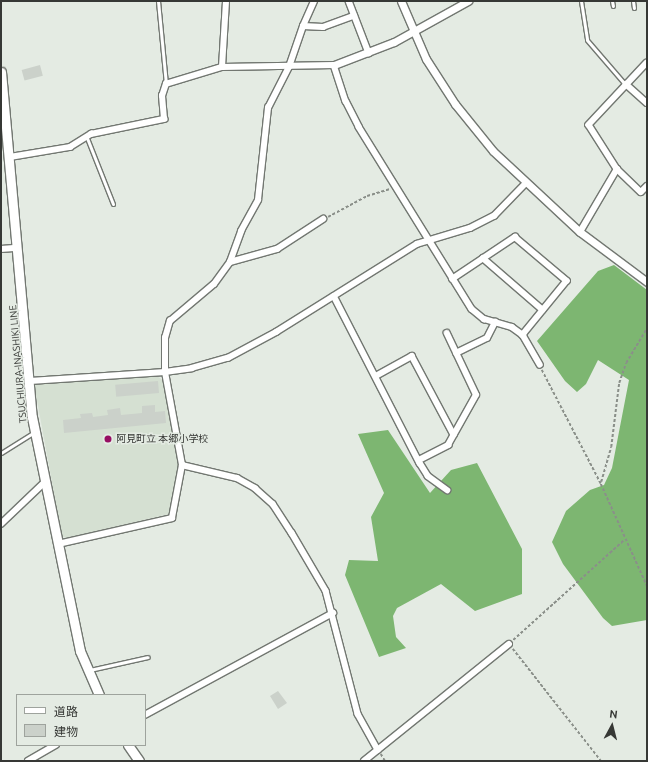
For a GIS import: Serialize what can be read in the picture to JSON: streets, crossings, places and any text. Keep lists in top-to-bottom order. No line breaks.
{"streets":{"main road":["TSUCHIURA-INASHIKI LINE"]},"places":["阿見町立 本郷小学校"],"legend":["道路","建物"],"north":"top"}
